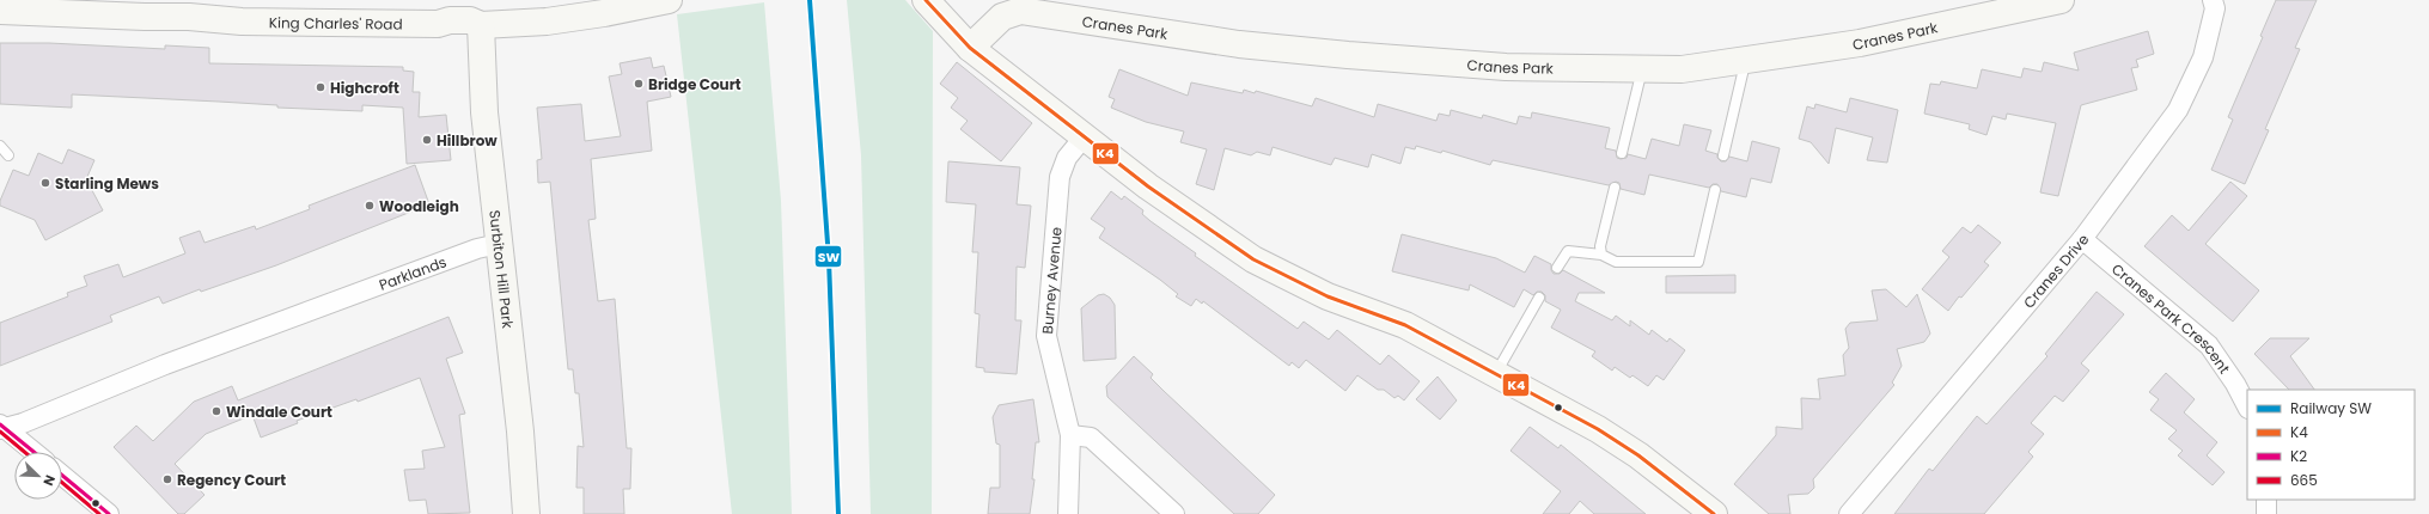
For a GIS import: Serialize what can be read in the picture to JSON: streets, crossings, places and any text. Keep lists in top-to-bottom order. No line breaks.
{"streets":{"street":["King Charles' Road","Cranes Park","Surbiton Hill Park","Cranes Drive","Parklands","Burney Avenue","Cranes Park Crescent"]},"crossings":[["King Charles' Road","Surbiton Hill Park"],["Surbiton Hill Park","Parklands"],["Cranes Drive","Cranes Park Crescent"]],"places":["Bridge Court","Highcroft","Hillbrow","Starling Mews","Woodleigh","Windale Court","Regency Court"],"lines":["rail line SW","transit line K4","transit line K2","transit line 665"],"legend":["Railway SW","K4","K2","665"],"north":"bottom right"}
